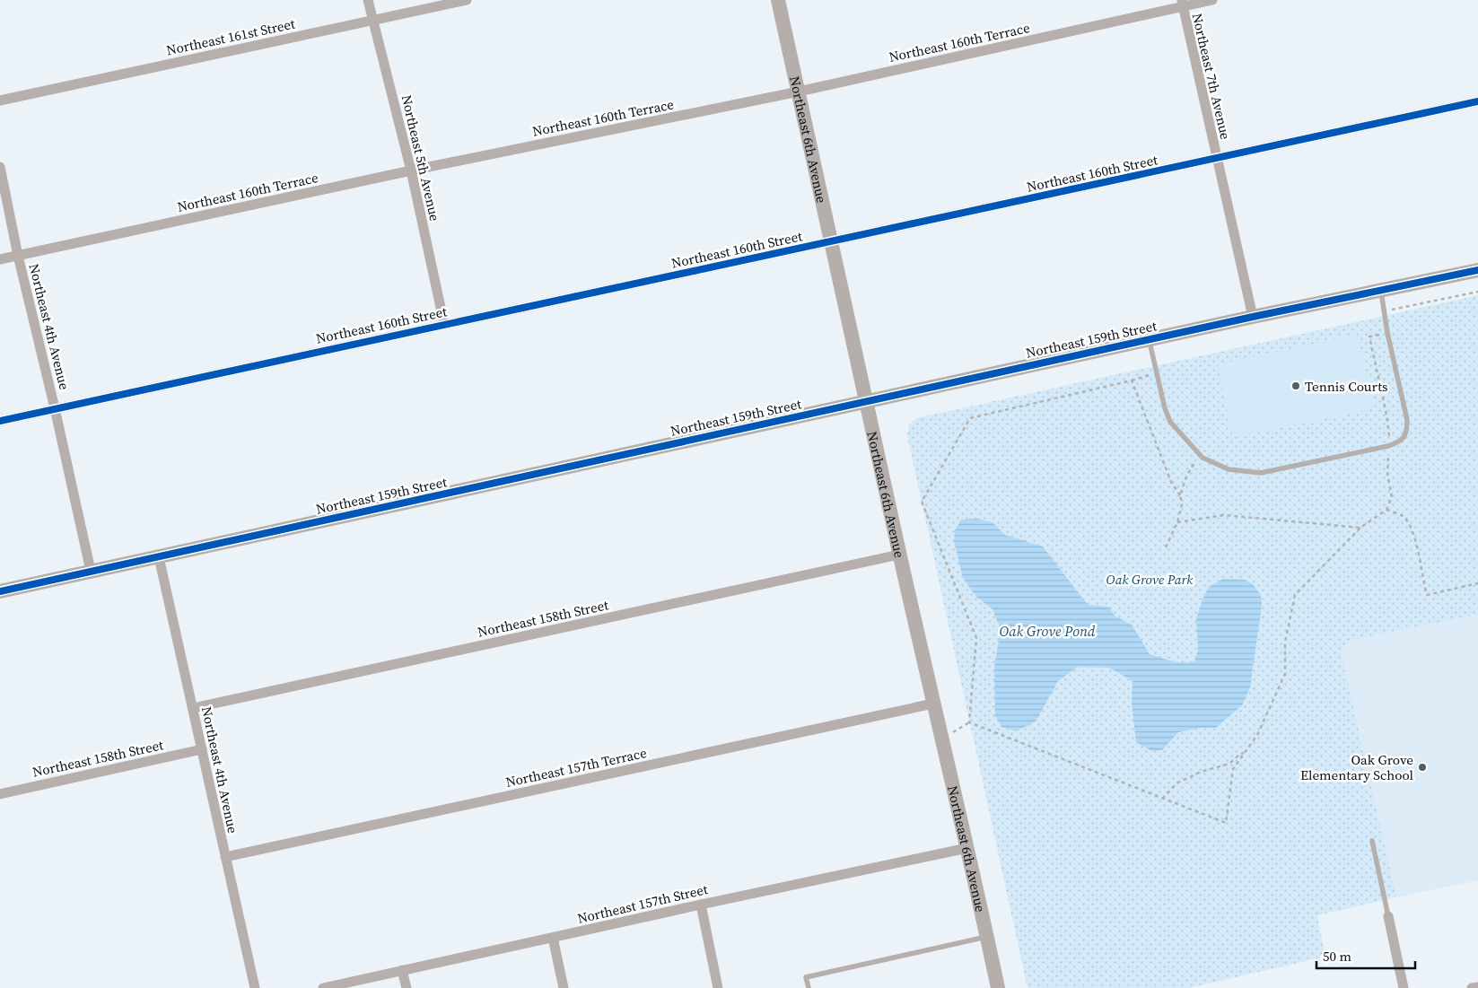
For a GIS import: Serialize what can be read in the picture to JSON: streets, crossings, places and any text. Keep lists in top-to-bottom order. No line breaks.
{"streets":{"street":["Northeast 161st Street","Northeast 160th Terrace","Northeast 7th Avenue","Northeast 6th Avenue","Northeast 5th Avenue","Northeast 160th Street","Northeast 4th Avenue","Northeast 159th Street","Northeast 158th Street","Northeast 157th Terrace","Northeast 157th Street"]},"crossings":[["Northeast 161st Street","Northeast 5th Avenue"],["Northeast 160th Terrace","Northeast 7th Avenue"],["Northeast 160th Terrace","Northeast 6th Avenue"],["Northeast 160th Terrace","Northeast 5th Avenue"],["Northeast 160th Terrace","Northeast 4th Avenue"],["Northeast 7th Avenue","Northeast 160th Street"],["Northeast 7th Avenue","Northeast 159th Street"],["Northeast 6th Avenue","Northeast 160th Street"],["Northeast 6th Avenue","Northeast 159th Street"],["Northeast 6th Avenue","Northeast 158th Street"],["Northeast 6th Avenue","Northeast 157th Terrace"],["Northeast 6th Avenue","Northeast 157th Street"],["Northeast 5th Avenue","Northeast 160th Street"],["Northeast 160th Street","Northeast 4th Avenue"],["Northeast 4th Avenue","Northeast 159th Street"],["Northeast 4th Avenue","Northeast 158th Street"],["Northeast 4th Avenue","Northeast 157th Terrace"]],"water":["Oak Grove Pond"],"parks":["Oak Grove Park"],"places":["Tennis Courts","Oak Grove Elementary School"],"scale_bar":"50 m"}
